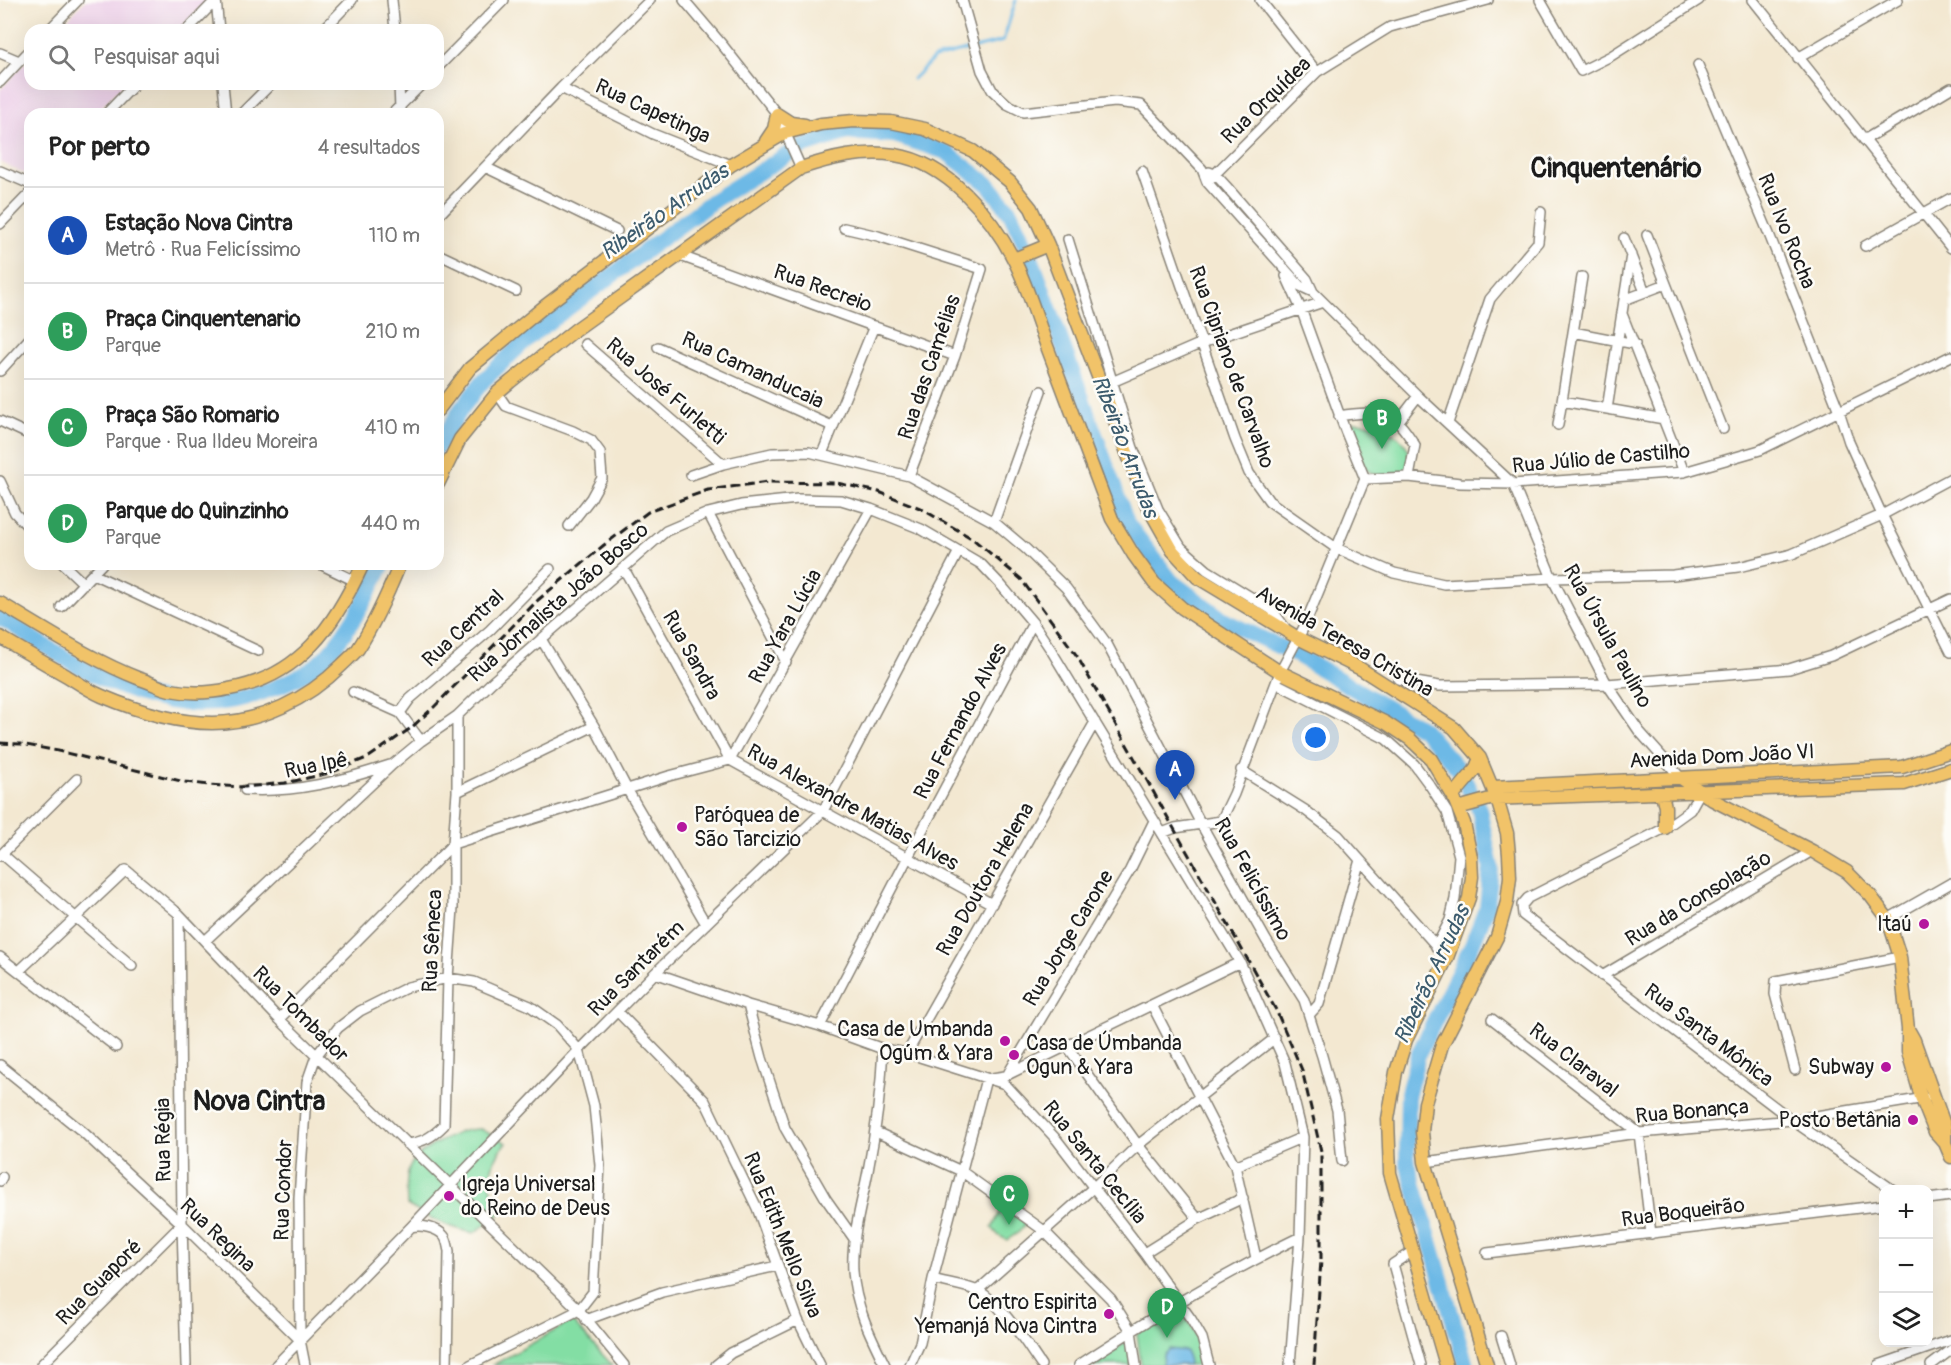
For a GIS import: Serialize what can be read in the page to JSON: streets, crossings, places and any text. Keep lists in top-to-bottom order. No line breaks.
{"streets":{"main road":["Rua Úrsula Paulino","Avenida Teresa Cristina","Avenida Dom João VI"],"street":["Rua Orquídea","Rua Capetinga","Rua Ivo Rocha","Rua Recreio","Rua das Camélias","Rua Cipriano de Carvalho","Rua Camanducaia","Rua José Furletti","Rua Júlio de Castilho","Rua Jornalista João Bosco","Rua Yara Lúcia","Rua Central","Rua Sandra","Rua Fernando Alves","Rua Ipê","Rua Alexandre Matias Alves","Rua Doutora Helena","Rua Felicíssimo","Rua da Consolação","Rua Jorge Carone","Rua Sêneca","Rua Santarém","Rua Tombador","Rua Santa Mônica","Rua Claraval","Rua Bonança","Rua Régia","Rua Santa Cecília","Rua Condor","Rua Boqueirão","Rua Regina","Rua Edith Mello Silva","Rua Guaporé"]},"crossings":[["Rua Orquídea","Rua Úrsula Paulino"],["Rua Ivo Rocha","Rua Cipriano de Carvalho"],["Rua Ivo Rocha","Rua Júlio de Castilho"],["Rua Recreio","Rua das Camélias"],["Rua das Camélias","Rua Felicíssimo"],["Rua Cipriano de Carvalho","Rua Úrsula Paulino"],["Rua José Furletti","Rua Felicíssimo"],["Rua Júlio de Castilho","Rua Úrsula Paulino"],["Rua Jornalista João Bosco","Rua Yara Lúcia"],["Rua Jornalista João Bosco","Rua Sandra"],["Rua Jornalista João Bosco","Rua Fernando Alves"],["Rua Jornalista João Bosco","Rua Ipê"],["Rua Jornalista João Bosco","Rua Doutora Helena"],["Rua Jornalista João Bosco","Rua Jorge Carone"],["Rua Jornalista João Bosco","Rua Sêneca"],["Rua Jornalista João Bosco","Rua Santarém"],["Rua Jornalista João Bosco","Rua Tombador"],["Rua Yara Lúcia","Rua Sandra"],["Rua Yara Lúcia","Rua Alexandre Matias Alves"],["Rua Úrsula Paulino","Avenida Dom João VI"],["Rua Úrsula Paulino","Rua da Consolação"],["Rua Úrsula Paulino","Rua Bonança"],["Avenida Teresa Cristina","Avenida Dom João VI"],["Avenida Teresa Cristina","Rua Bonança"],["Rua Sandra","Rua Alexandre Matias Alves"],["Rua Fernando Alves","Rua Alexandre Matias Alves"],["Rua Fernando Alves","Rua Santa Cecília"],["Rua Alexandre Matias Alves","Rua Doutora Helena"],["Rua Alexandre Matias Alves","Rua Sêneca"],["Rua Alexandre Matias Alves","Rua Santarém"],["Rua Doutora Helena","Rua Santa Cecília"],["Rua da Consolação","Rua Santa Mônica"],["Rua Sêneca","Rua Tombador"],["Rua Sêneca","Rua Condor"],["Rua Santarém","Rua Tombador"],["Rua Santarém","Rua Santa Cecília"],["Rua Santarém","Rua Condor"],["Rua Santarém","Rua Regina"],["Rua Santarém","Rua Edith Mello Silva"],["Rua Tombador","Rua Régia"],["Rua Tombador","Rua Condor"],["Rua Santa Mônica","Rua Bonança"],["Rua Claraval","Rua Bonança"],["Rua Régia","Rua Regina"],["Rua Régia","Rua Guaporé"],["Rua Condor","Rua Regina"],["Rua Regina","Rua Guaporé"]],"districts":["Cinquentenário","Nova Cintra"],"water":["Ribeirão Arrudas"],"places":["Paróquea de São Tarcizio","Itaú","Casa de Umbanda Ogúm & Yara","Casa de Úmbanda Ogun & Yara","Subway","Posto Betânia","Igreja Universal do Reino de Deus","Centro Espirita Yemanjá Nova Cintra"],"page":{"search":"Pesquisar aqui","heading":["Por perto","4 resultados"],"list":[{"mark":"A","name":"Estação Nova Cintra","note":"Metrô · Rua Felicíssimo","value":"110 m"},{"mark":"B","name":"Praça Cinquentenario","note":"Parque","value":"210 m"},{"mark":"C","name":"Praça São Romario","note":"Parque · Rua Ildeu Moreira","value":"410 m"},{"mark":"D","name":"Parque do Quinzinho","note":"Parque","value":"440 m"}],"pins":["B","A","C","D"],"map_buttons":["+","−"]}}
